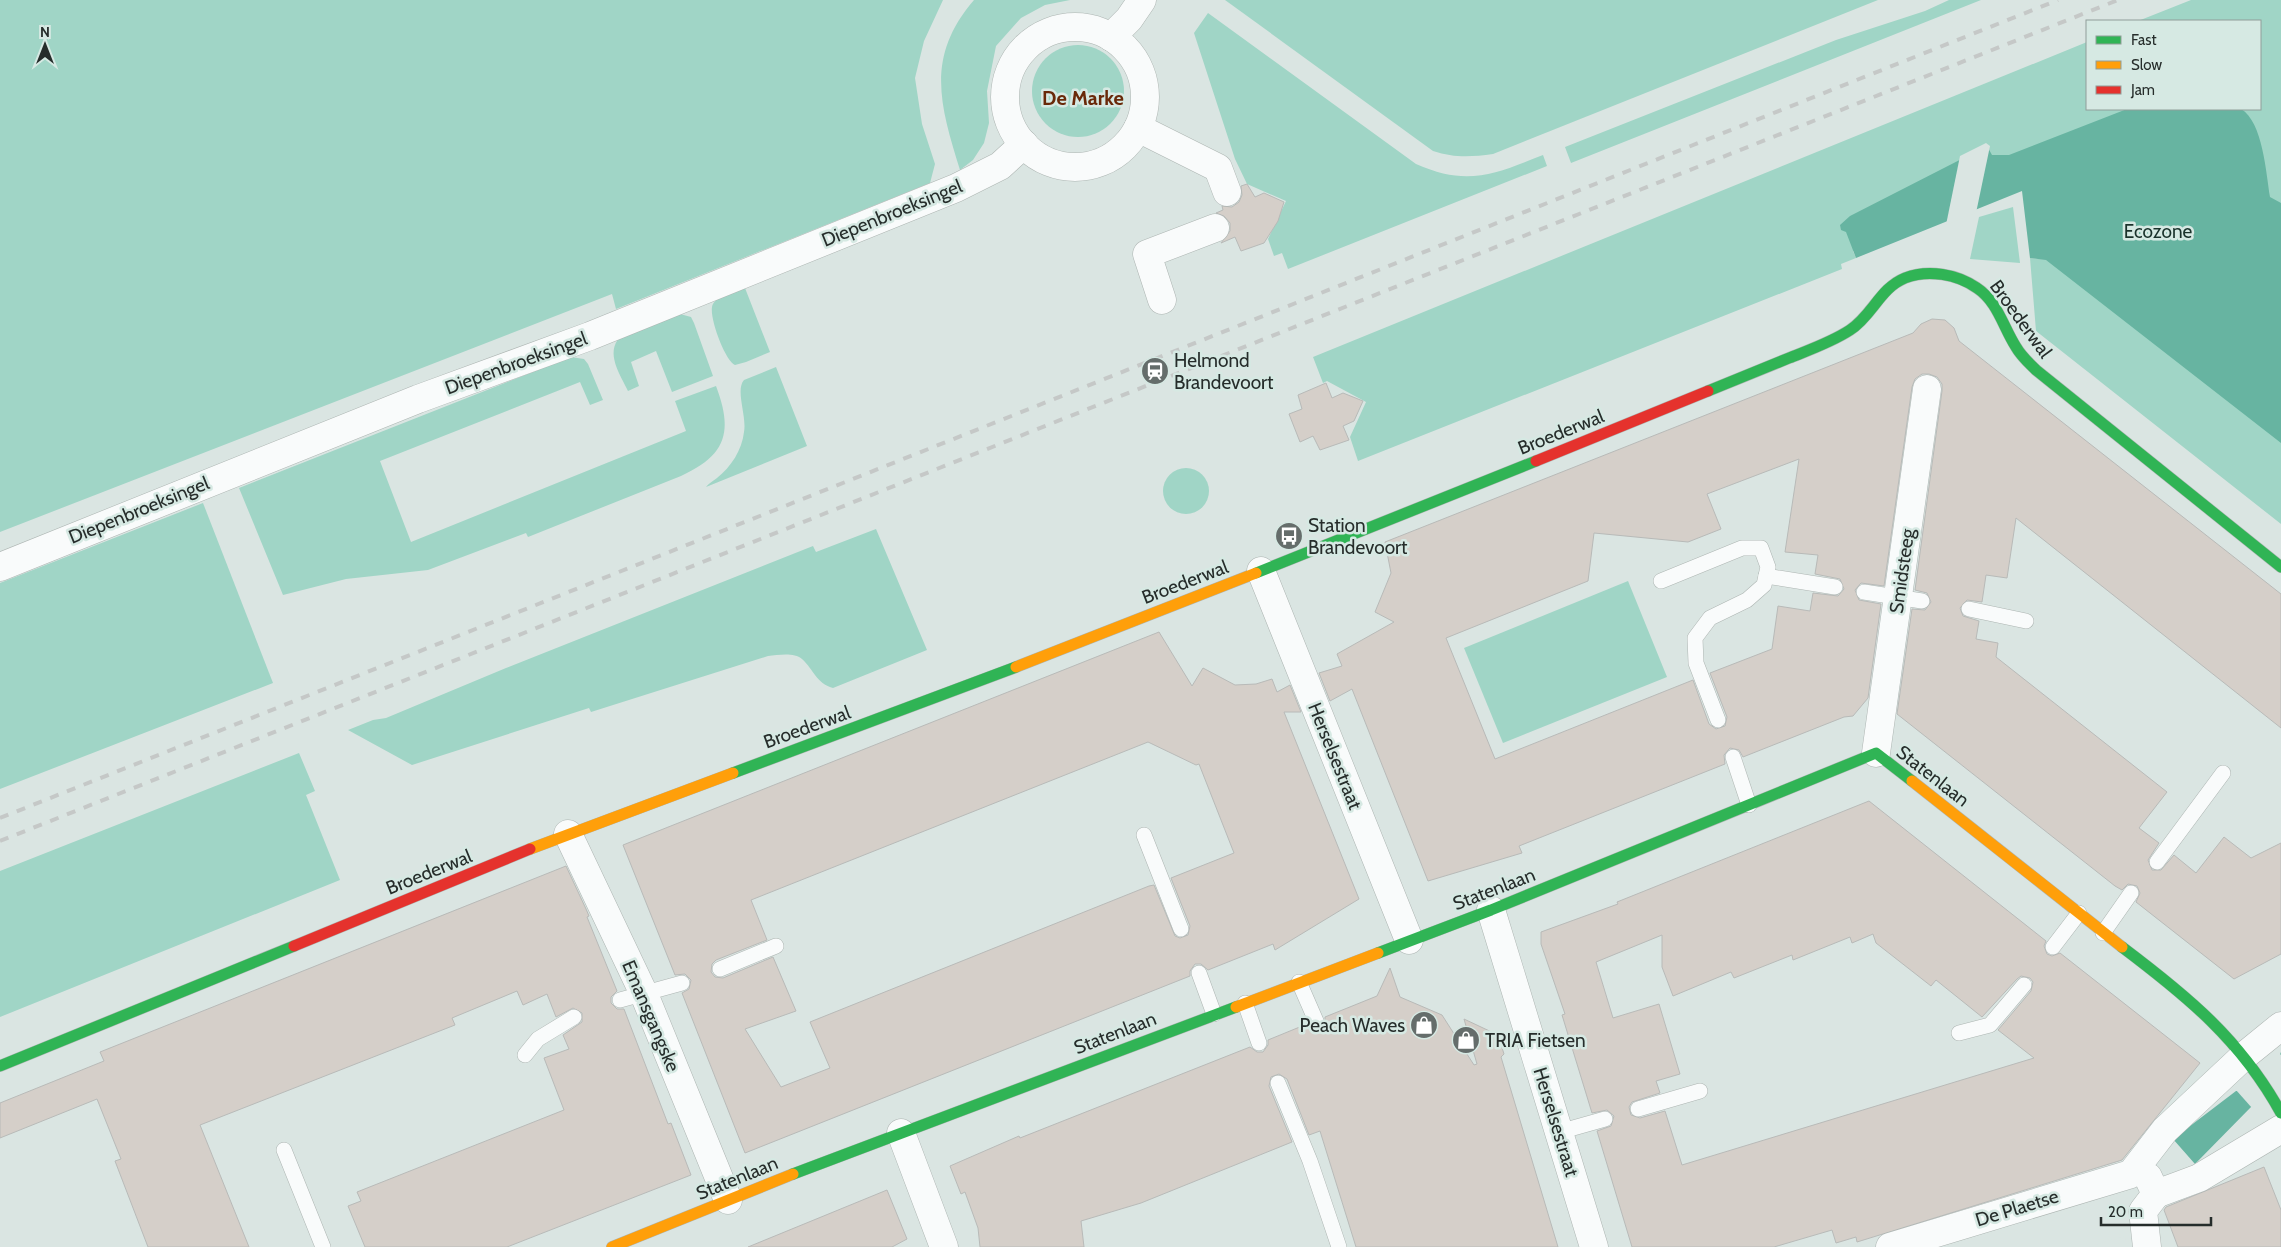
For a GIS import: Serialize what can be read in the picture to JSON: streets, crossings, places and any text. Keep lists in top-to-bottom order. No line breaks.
{"streets":{"street":["Diepenbroeksingel","Broederwal","Smidsteeg","Herselsestraat","Statenlaan","Emansgangske","De Plaetse"]},"crossings":[["Broederwal","Herselsestraat"],["Broederwal","Emansgangske"],["Smidsteeg","Statenlaan"],["Herselsestraat","Statenlaan"],["Statenlaan","Emansgangske"],["Statenlaan","De Plaetse"]],"districts":["De Marke"],"parks":["Ecozone"],"places":{"station":["Helmond Brandevoort"],"bus stop":["Station Brandevoort"],"shop":["Peach Waves","TRIA Fietsen"]},"legend":["Fast","Slow","Jam"],"scale_bar":"20 m","north":"top"}
